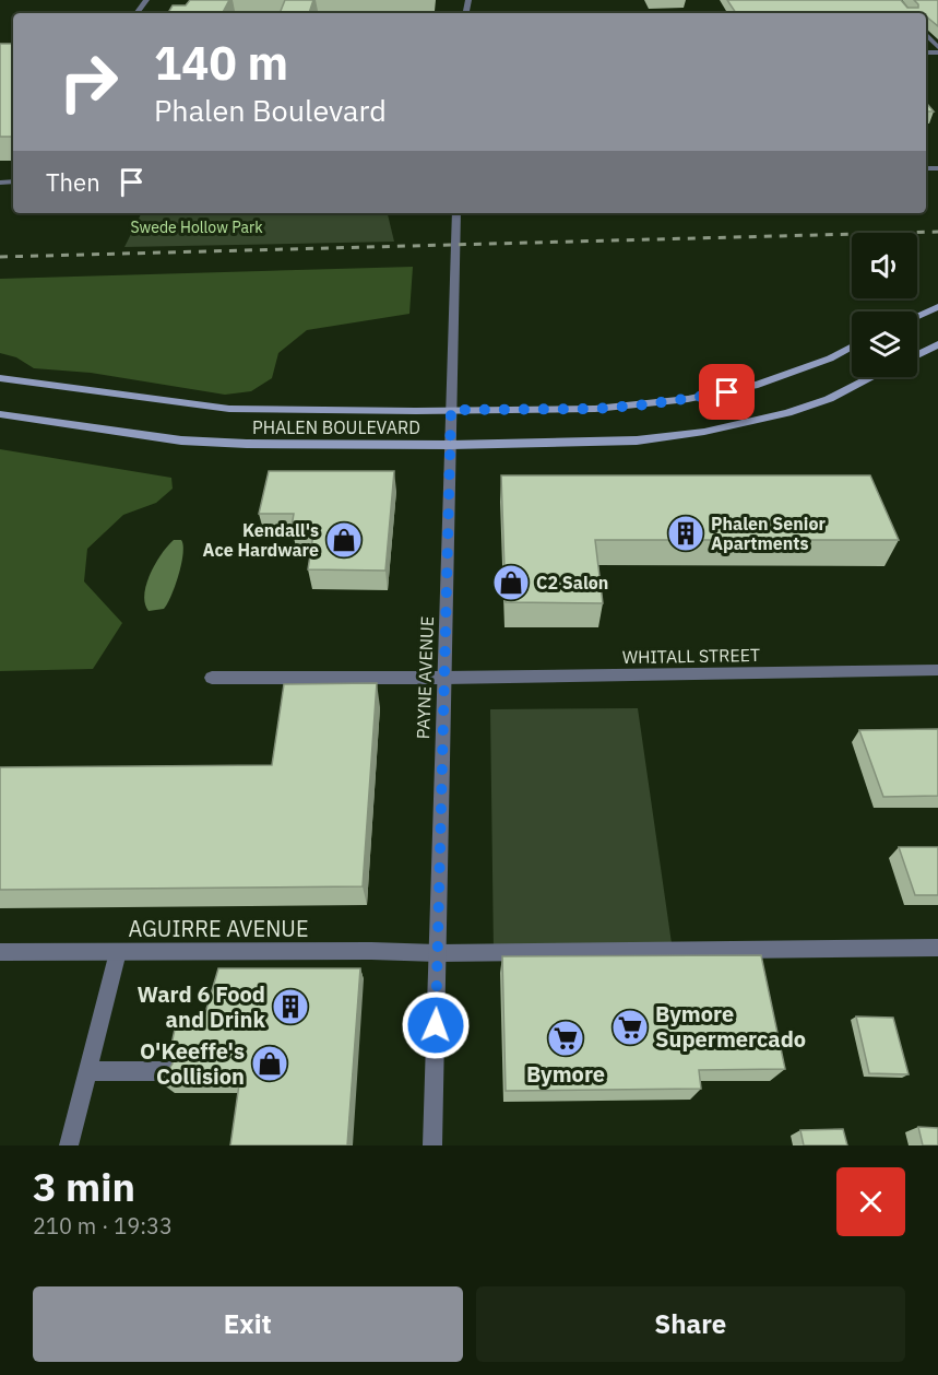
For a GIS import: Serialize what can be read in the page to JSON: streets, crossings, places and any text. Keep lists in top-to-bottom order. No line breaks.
{"streets":{"main road":["PHALEN BOULEVARD"],"street":["WHITALL STREET","PAYNE AVENUE","AGUIRRE AVENUE"]},"crossings":[["PHALEN BOULEVARD","PAYNE AVENUE"],["WHITALL STREET","PAYNE AVENUE"],["PAYNE AVENUE","AGUIRRE AVENUE"]],"parks":["Swede Hollow Park"],"places":{"building":["Phalen Senior Apartments","Ward 6 Food and Drink"],"shop":["Kendall's Ace Hardware","C2 Salon","O'Keeffe's Collision"],"supermarket":["Bymore Supermercado","Bymore"]},"page":{"turn":["140 m","Phalen Boulevard"],"then":"Then","heading":["3 min","210 m · 19:33"],"buttons":["Exit","Share"]}}
